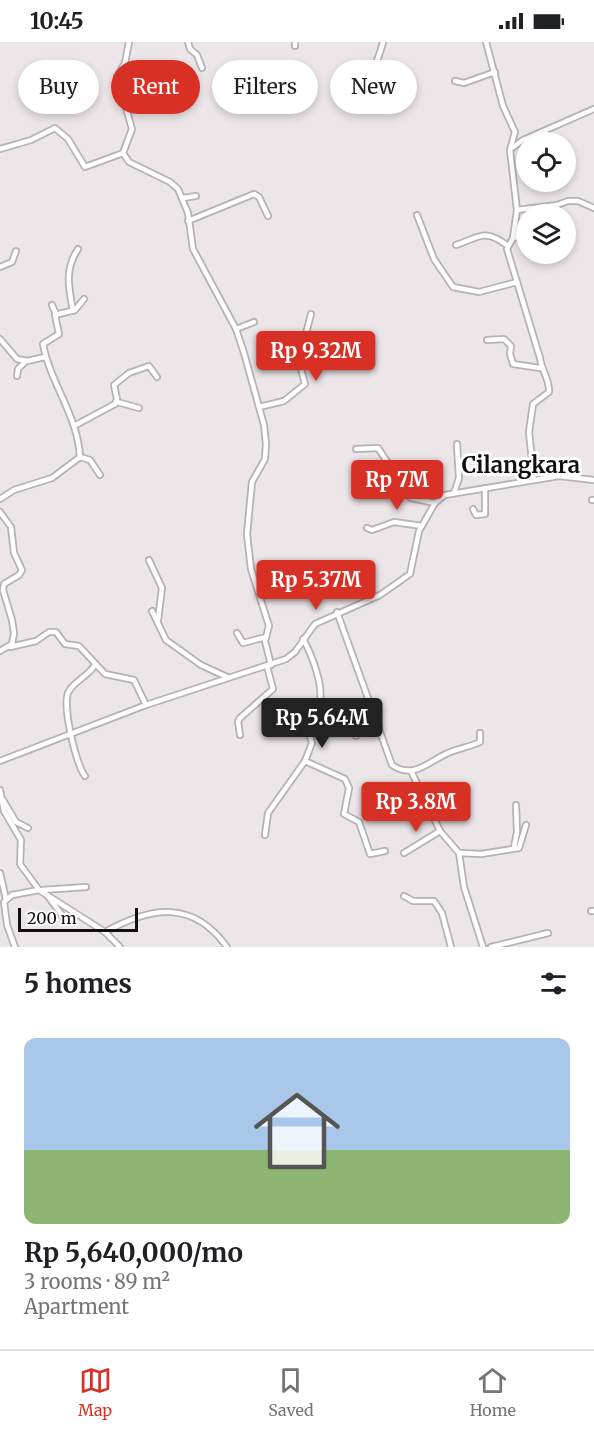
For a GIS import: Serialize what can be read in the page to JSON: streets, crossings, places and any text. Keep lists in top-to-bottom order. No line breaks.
{"districts":["Cilangkara"],"scale_bar":"200 m","page":{"status":"10:45","chip":["Buy","Rent","Filters","New"],"price":["Rp 9.32M","Rp 7M","Rp 5.37M","Rp 5.64M","Rp 3.8M"],"scale":"200 m","heading":"5 homes","list":[{"name":"Rp 5,640,000/mo","note":"3 rooms · 89 m² · Apartment"}],"tabs":["Map","Saved","Home"]}}
